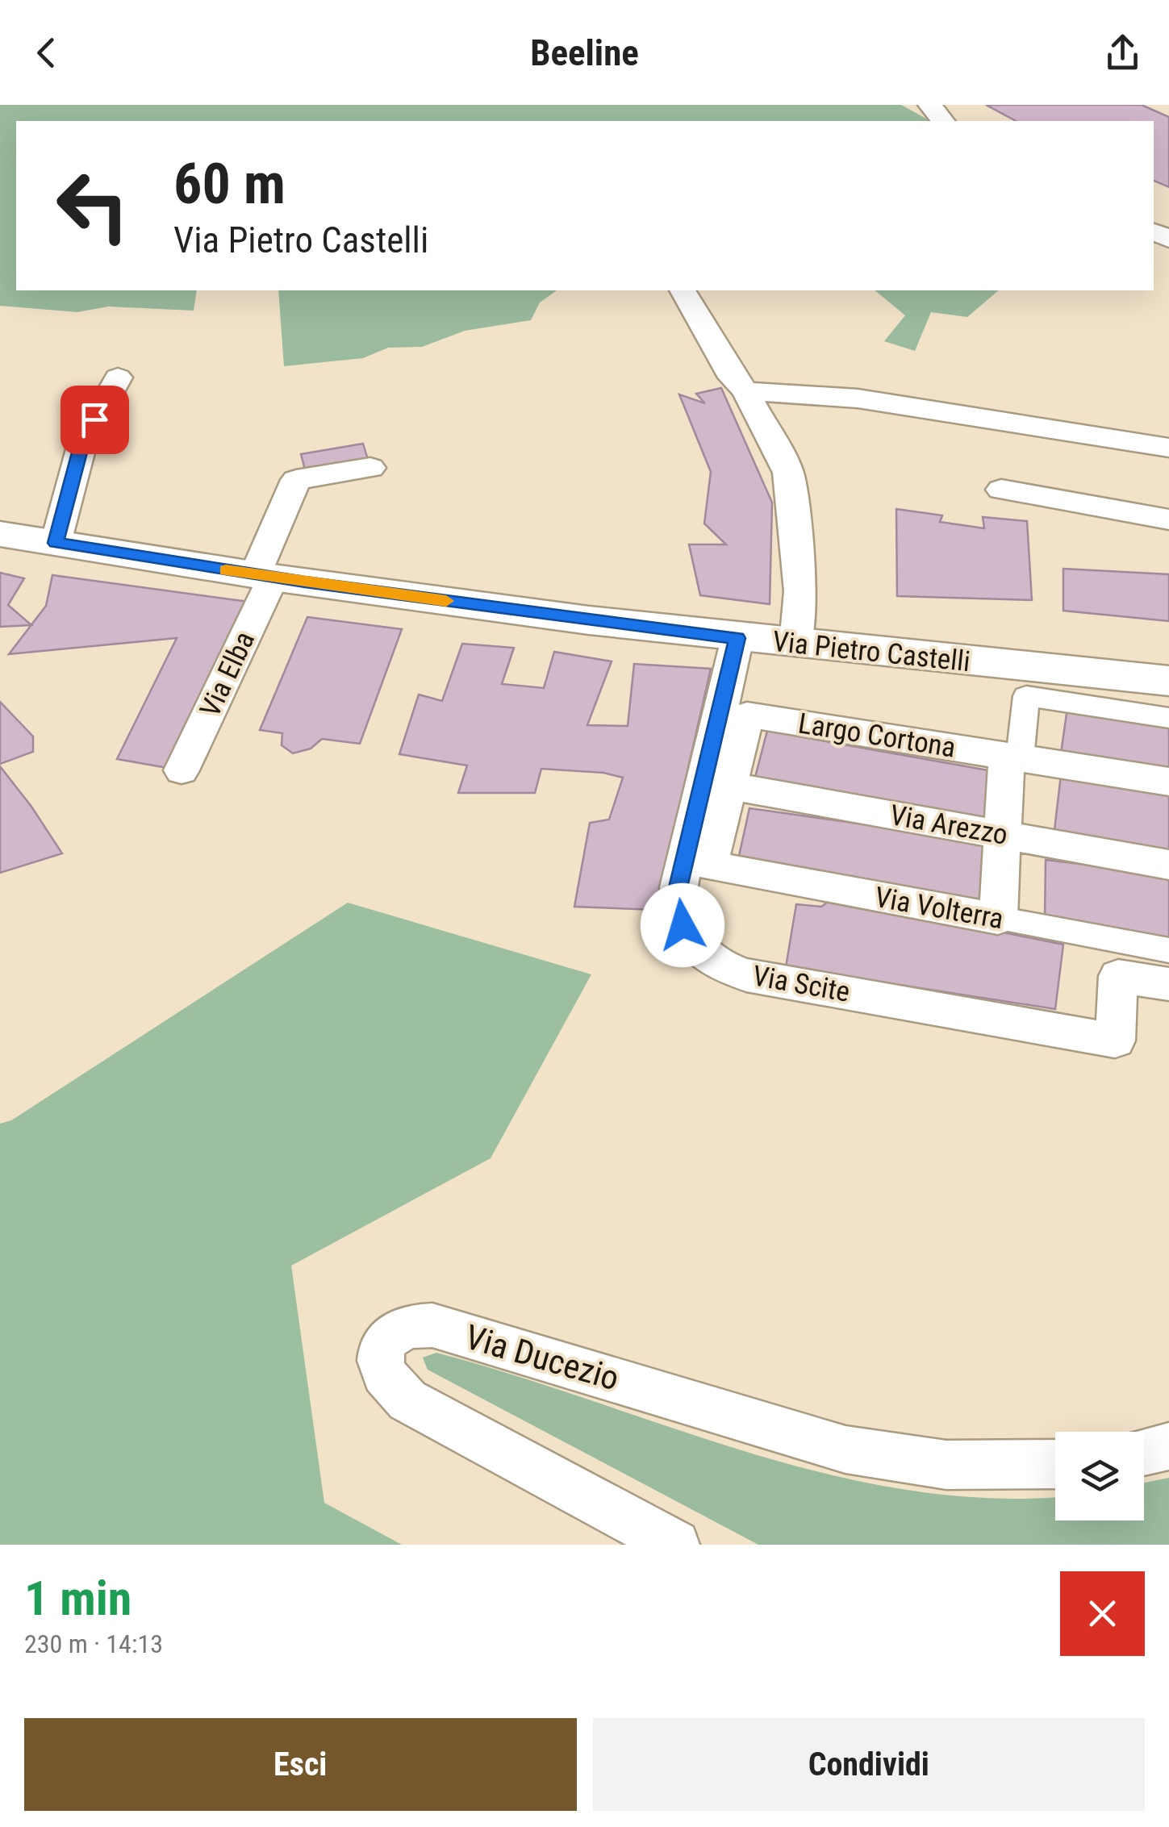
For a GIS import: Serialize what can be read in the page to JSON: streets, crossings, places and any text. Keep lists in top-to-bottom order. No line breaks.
{"streets":{"street":["Via Pietro Castelli","Via Elba","Largo Cortona","Via Arezzo","Via Volterra","Via Scite","Via Ducezio"]},"crossings":[["Via Pietro Castelli","Via Elba"],["Via Pietro Castelli","Via Scite"],["Largo Cortona","Via Arezzo"],["Largo Cortona","Via Volterra"],["Via Arezzo","Via Volterra"]],"page":{"header":"Beeline","turn":["60 m","Via Pietro Castelli"],"heading":["1 min","230 m · 14:13"],"buttons":["Esci","Condividi"]}}
